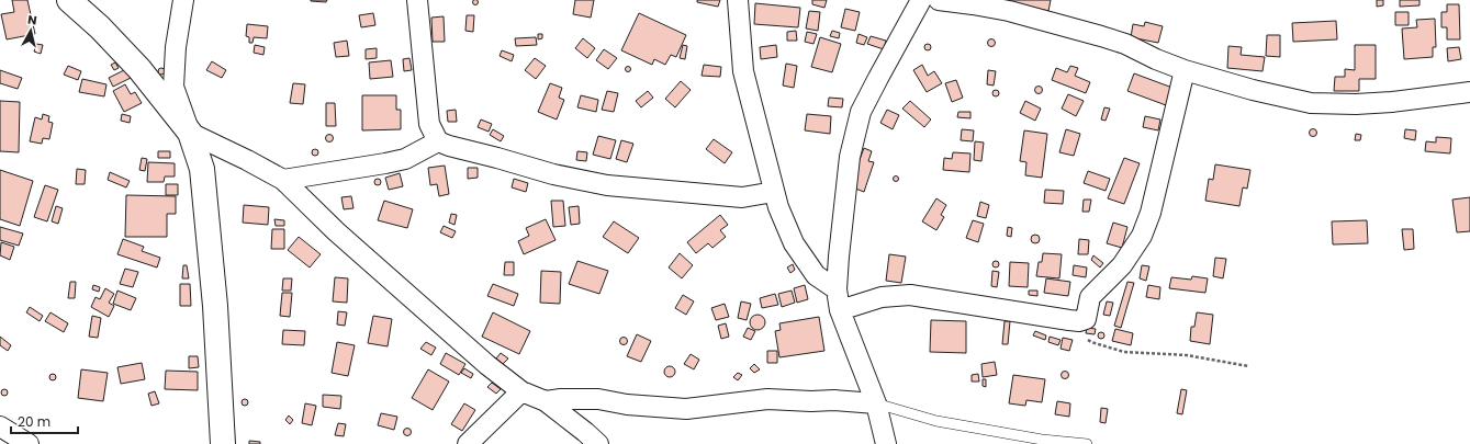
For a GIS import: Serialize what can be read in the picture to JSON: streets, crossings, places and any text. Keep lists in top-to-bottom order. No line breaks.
{"scale_bar":"20 m","north":"top"}
